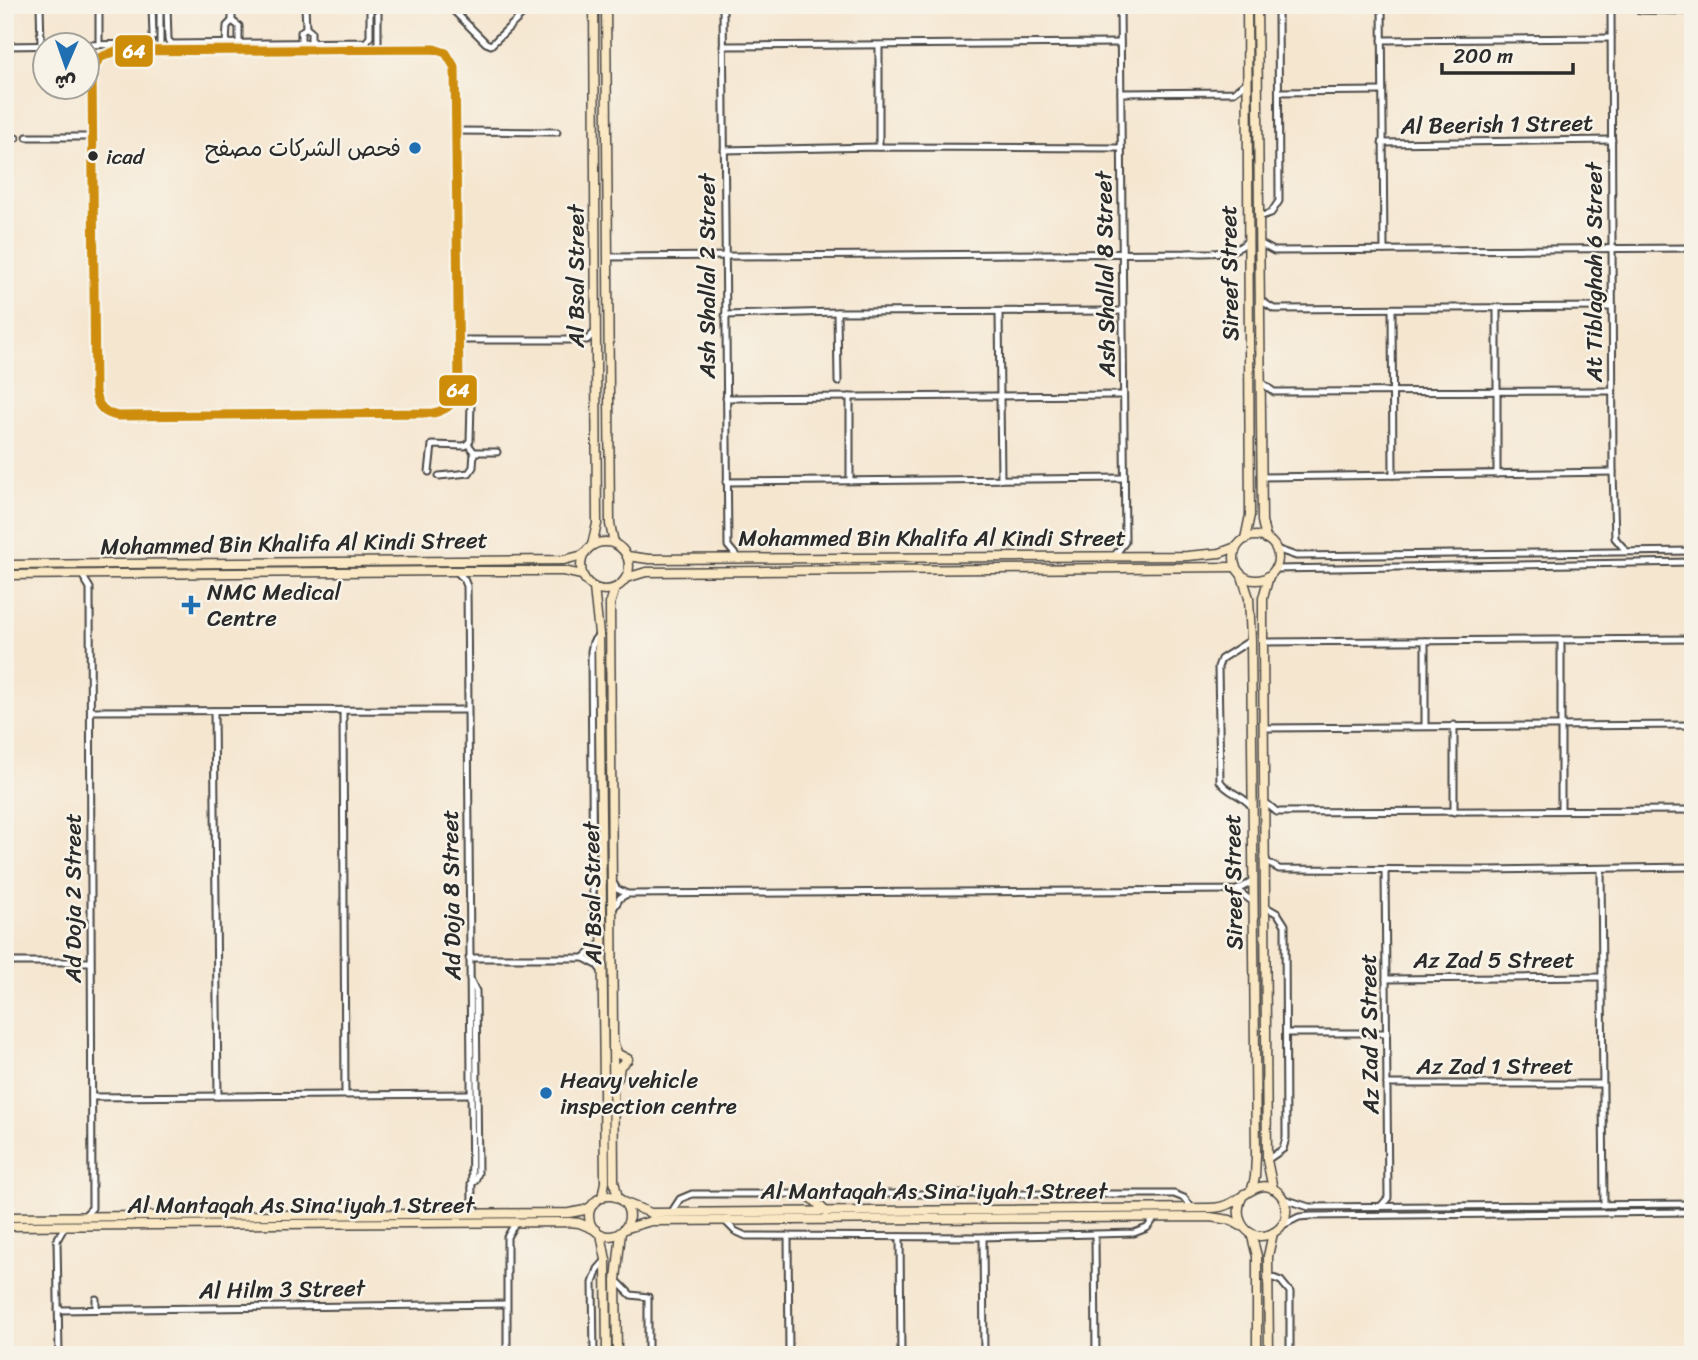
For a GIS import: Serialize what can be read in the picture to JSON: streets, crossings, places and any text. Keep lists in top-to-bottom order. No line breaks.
{"streets":{"main road":["Sireef Street","Al Bsal Street","Mohammed Bin Khalifa Al Kindi Street","Al Mantaqah As Sina'iyah 1 Street"],"street":["Al Beerish 1 Street","At Tiblaghah 6 Street","Ash Shallal 8 Street","Ash Shallal 2 Street","Ad Doja 8 Street","Ad Doja 2 Street","Az Zad 5 Street","Az Zad 2 Street","Az Zad 1 Street","Al Hilm 3 Street"]},"crossings":[["Al Beerish 1 Street","At Tiblaghah 6 Street"],["Sireef Street","Mohammed Bin Khalifa Al Kindi Street"],["Sireef Street","Al Mantaqah As Sina'iyah 1 Street"],["Al Bsal Street","Mohammed Bin Khalifa Al Kindi Street"],["Al Bsal Street","Al Mantaqah As Sina'iyah 1 Street"],["Az Zad 5 Street","Az Zad 2 Street"],["Az Zad 2 Street","Az Zad 1 Street"]],"places":{"other":["فحص الشركات مصفح","icad","Heavy vehicle inspection centre"],"health":["NMC Medical Centre"]},"lines":["transit line 64"],"scale_bar":"200 m","north":"bottom"}
